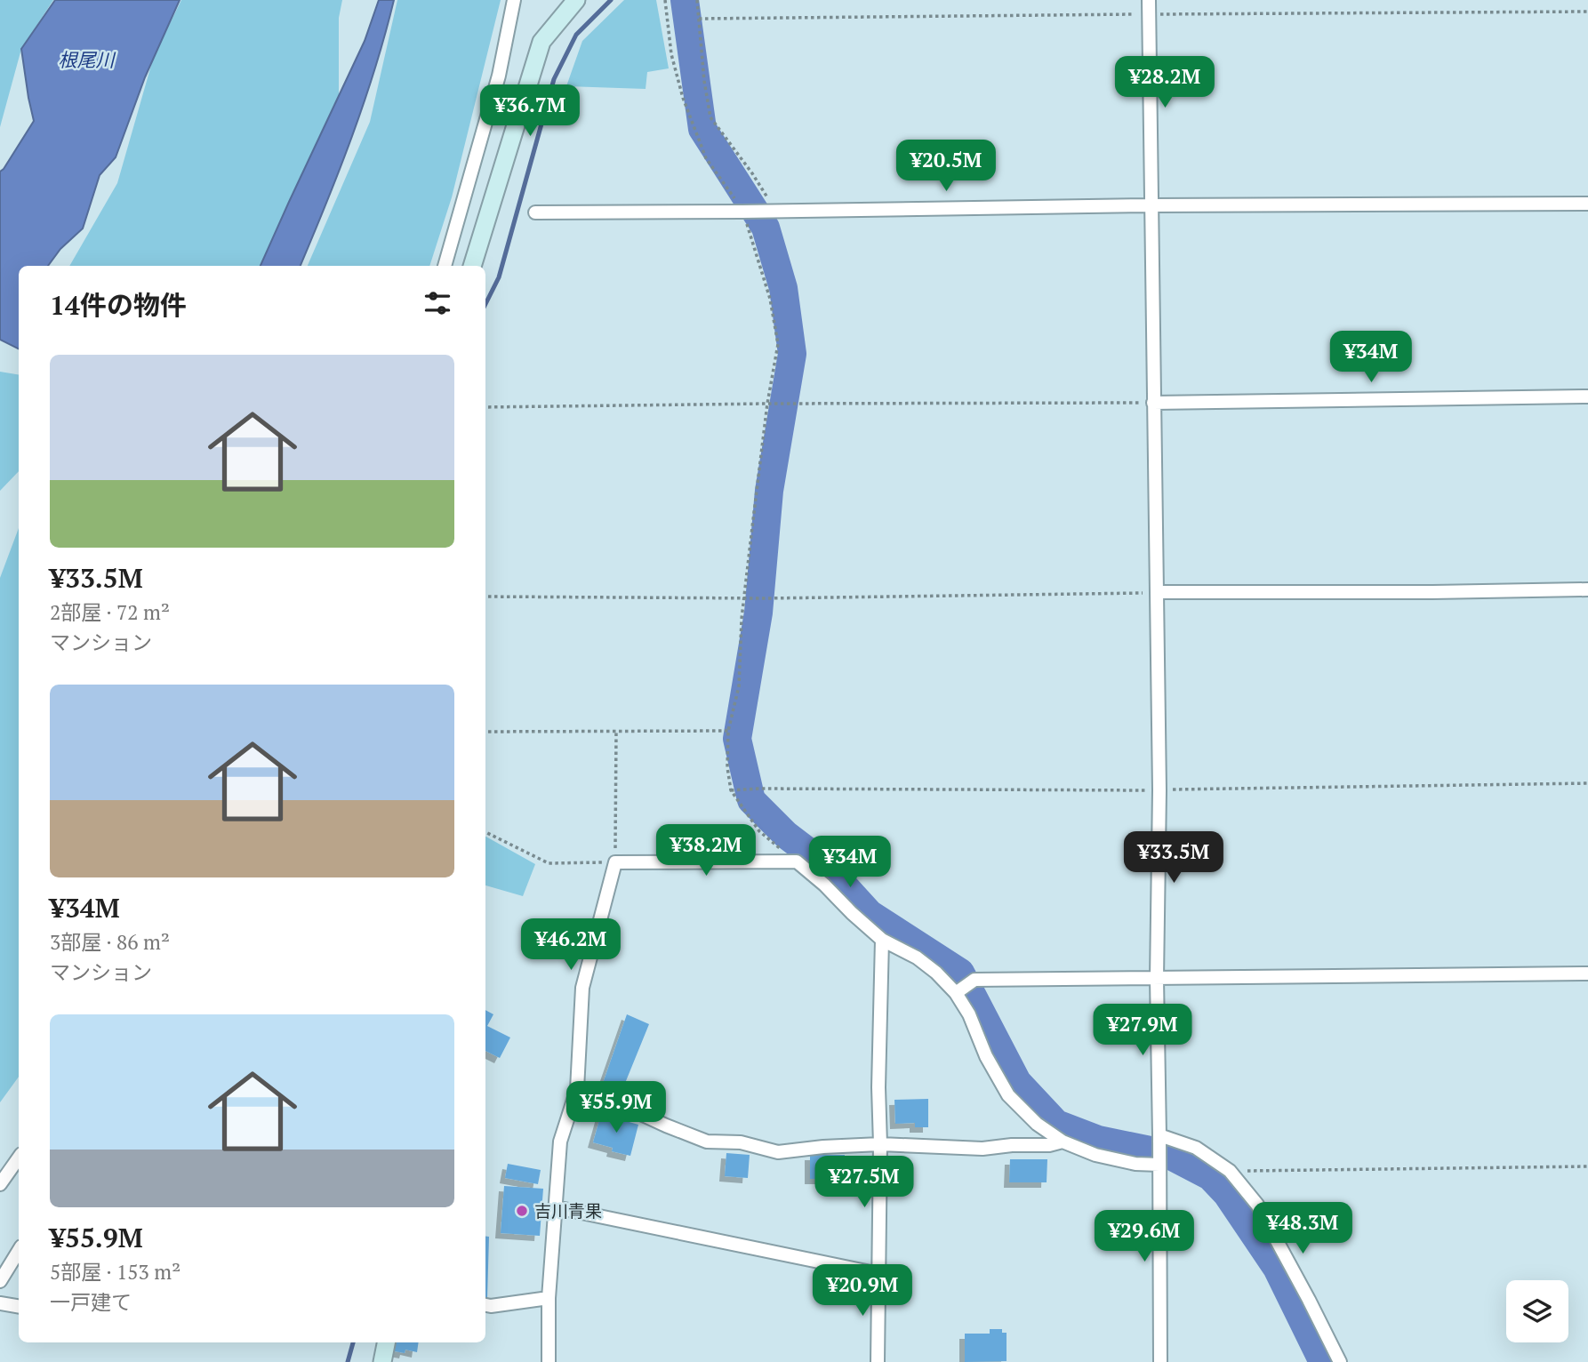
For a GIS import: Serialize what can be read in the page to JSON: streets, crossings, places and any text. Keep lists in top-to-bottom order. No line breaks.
{"water":["根尾川"],"places":["吉川青果"],"page":{"price":["¥28.2M","¥36.7M","¥20.5M","¥34M","¥38.2M","¥33.5M","¥34M","¥46.2M","¥27.9M","¥55.9M","¥27.5M","¥48.3M","¥29.6M","¥20.9M"],"heading":"14件の物件","list":[{"name":"¥33.5M","note":"2部屋 · 72 m² · マンション"},{"name":"¥34M","note":"3部屋 · 86 m² · マンション"},{"name":"¥55.9M","note":"5部屋 · 153 m² · 一戸建て"}]}}
